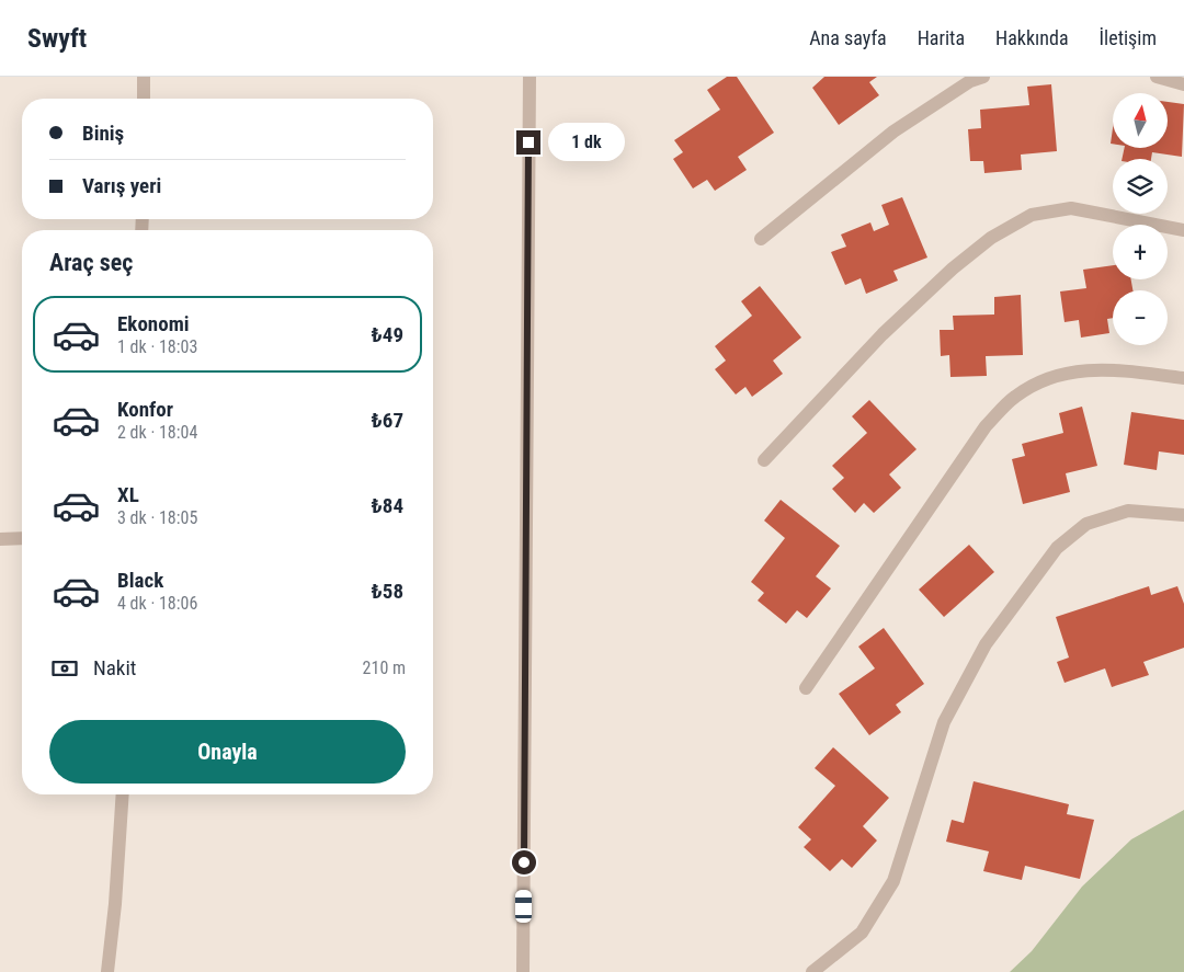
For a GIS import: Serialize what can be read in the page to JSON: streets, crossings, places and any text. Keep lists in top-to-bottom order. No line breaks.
{"north":"top","page":{"header":"Swyft","nav":["Ana sayfa","Harita","Hakkında","İletişim"],"map_buttons":["+","−"],"banner":["Biniş","Varış yeri"],"bubble":"1 dk","heading":"Araç seç","list":[{"name":"Ekonomi","note":"1 dk · 18:03","value":"₺49"},{"name":"Konfor","note":"2 dk · 18:04","value":"₺67"},{"name":"XL","note":"3 dk · 18:05","value":"₺84"},{"name":"Black","note":"4 dk · 18:06","value":"₺58"}],"pay":["Nakit","210 m"],"buttons":"Onayla"}}
